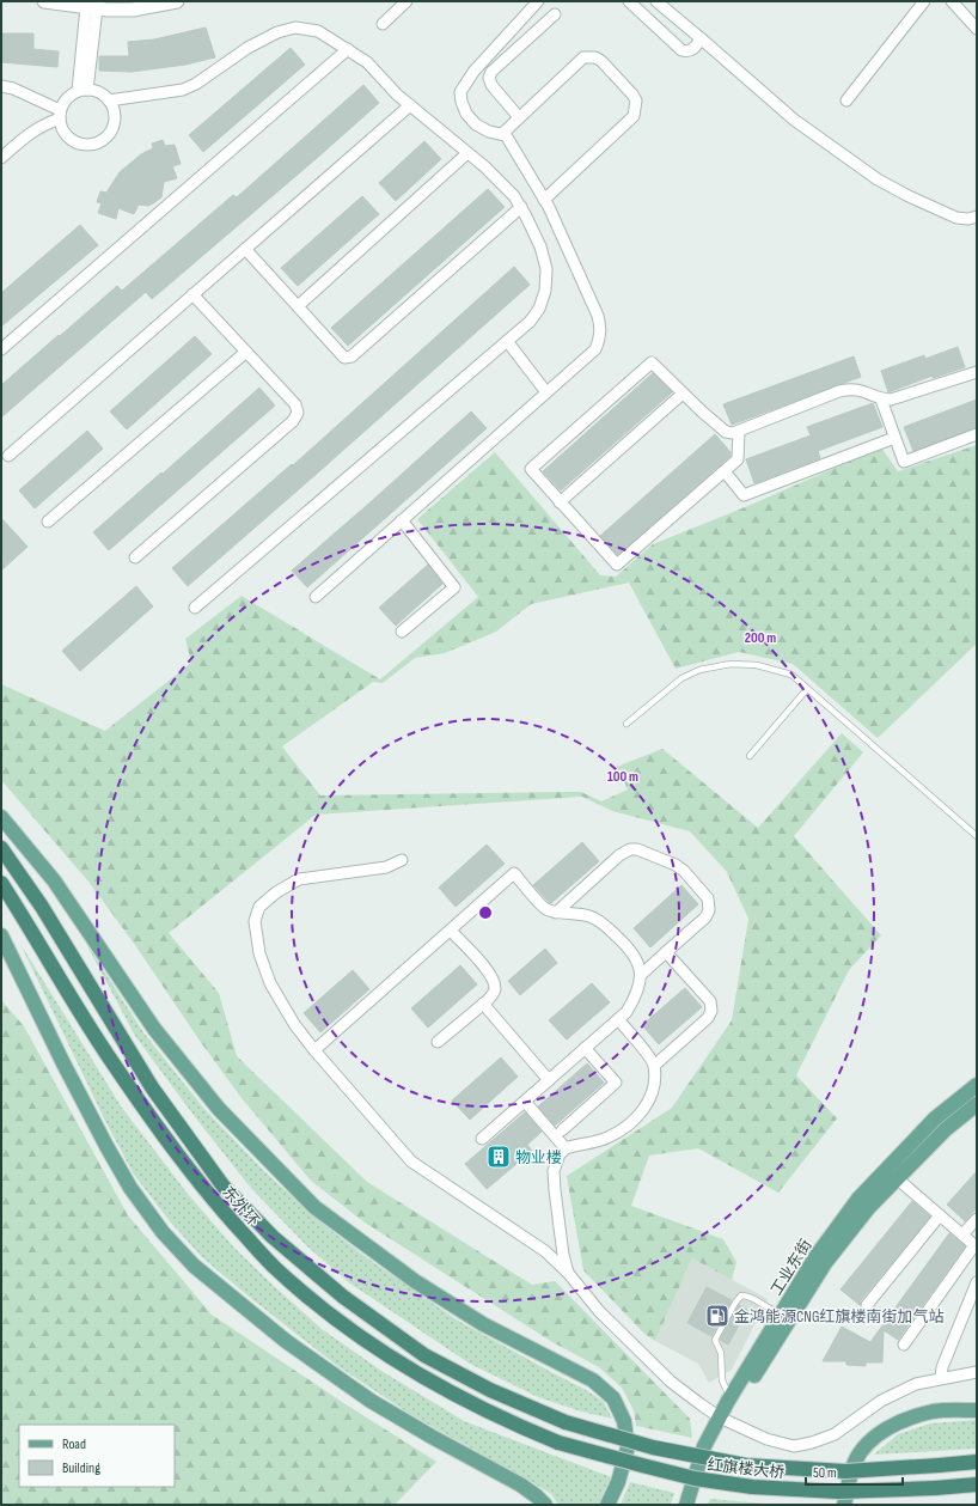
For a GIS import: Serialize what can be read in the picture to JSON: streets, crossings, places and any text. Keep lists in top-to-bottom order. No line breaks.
{"streets":{"highway":["东外环","红旗楼大桥"],"main road":["工业东街"]},"crossings":[["东外环","红旗楼大桥"]],"places":{"building":["物业楼"],"fuel station":["金鸿能源CNG红旗楼南街加气站"]},"legend":["Road","Building"],"scale_bar":"50 m","rings":["200 m","100 m"]}
